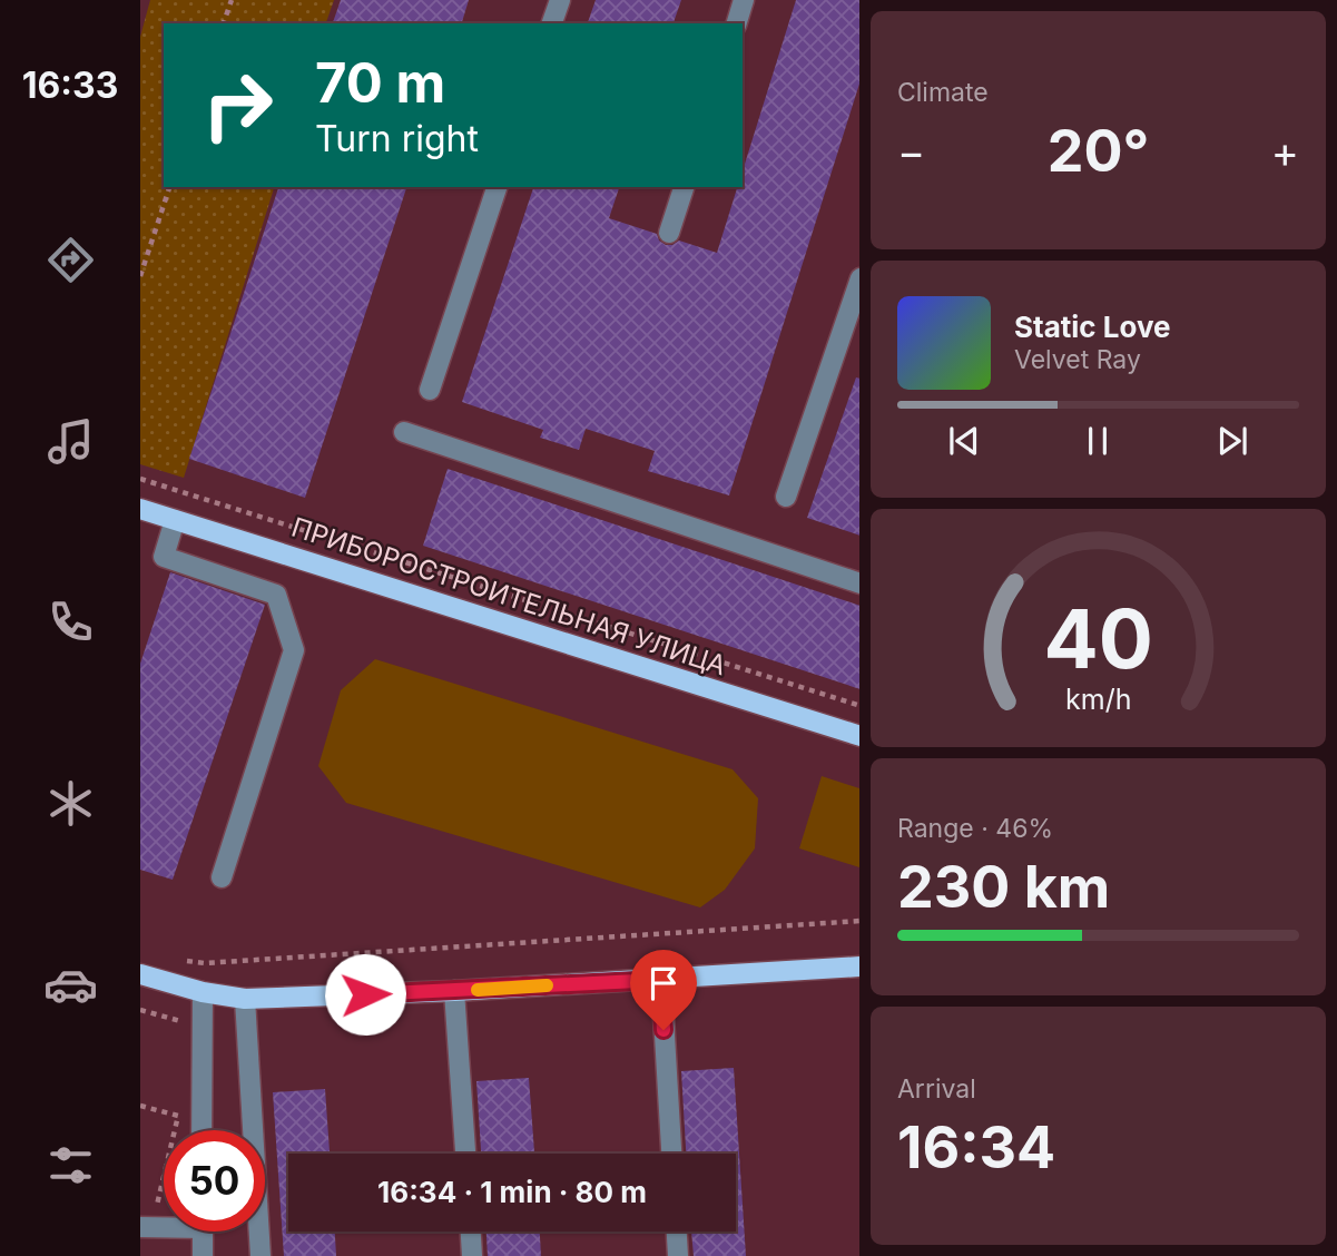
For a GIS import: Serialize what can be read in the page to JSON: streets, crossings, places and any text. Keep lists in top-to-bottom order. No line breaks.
{"streets":{"main road":["ПРИБОРОСТРОИТЕЛЬНАЯ УЛИЦА"]},"page":{"tabs":"16:33","tile":["Climate",["Range · 46%","230 km"],["Arrival","16:34"]],"turn":["70 m","Turn right"],"heat":["−","20°","+"],"song":["Static Love","Velvet Ray"],"limit":"50","trip":"16:34 · 1 min · 80 m","gauge":["40","km/h"]}}
